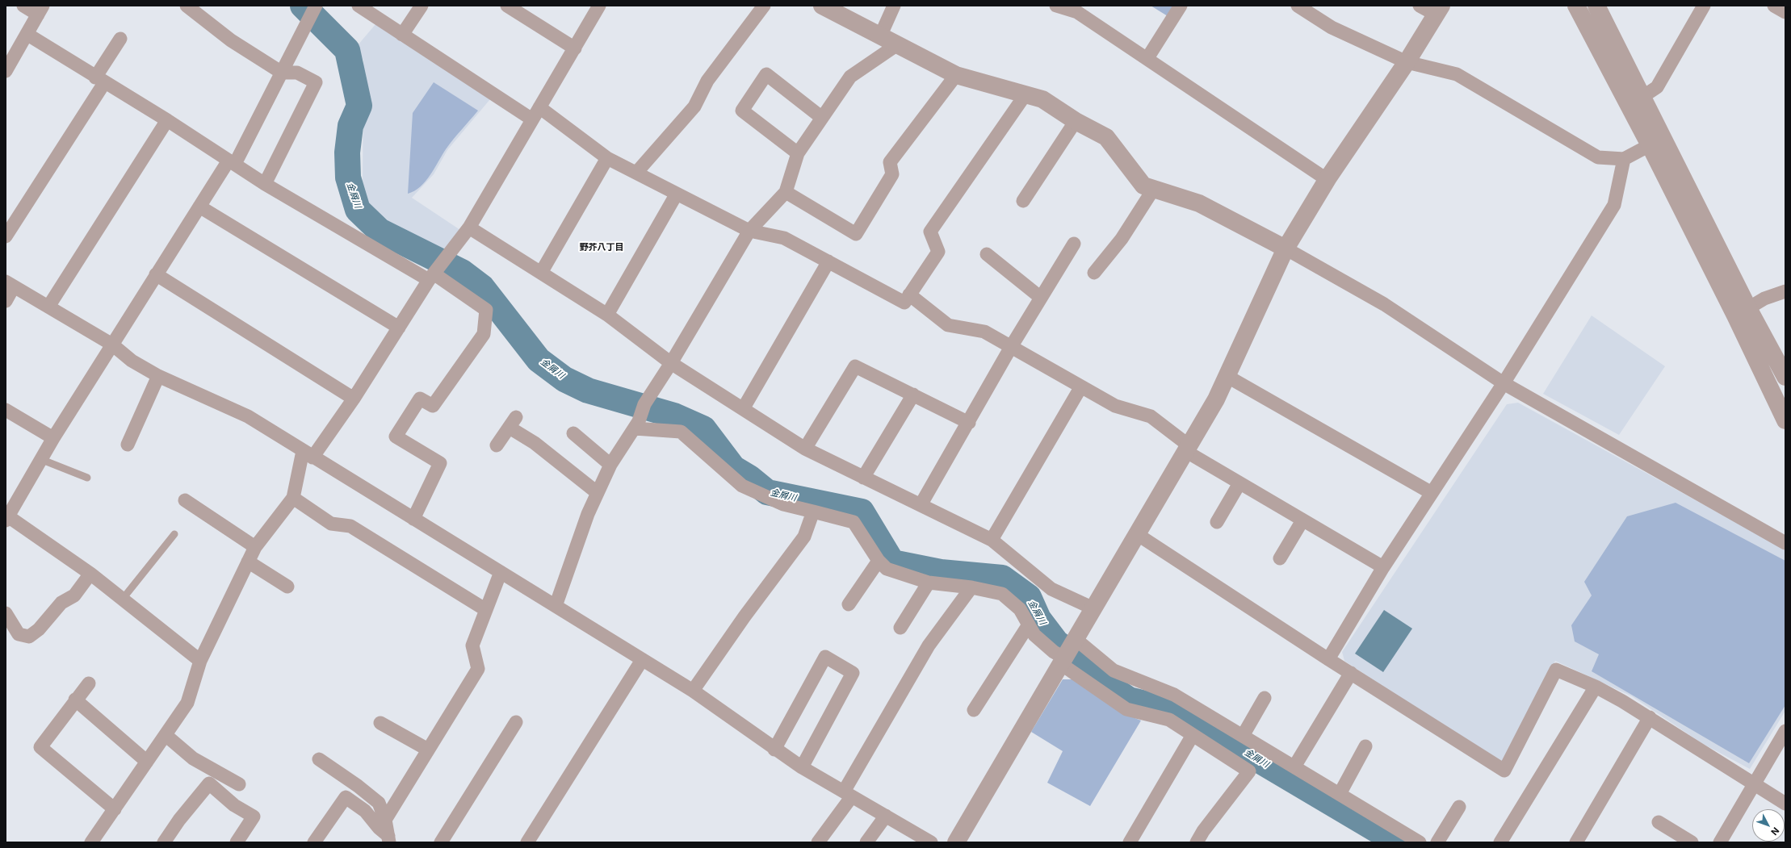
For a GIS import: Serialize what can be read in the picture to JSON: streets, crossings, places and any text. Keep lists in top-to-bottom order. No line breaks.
{"districts":["野芥八丁目"],"water":["金屑川"],"north":"bottom right"}
